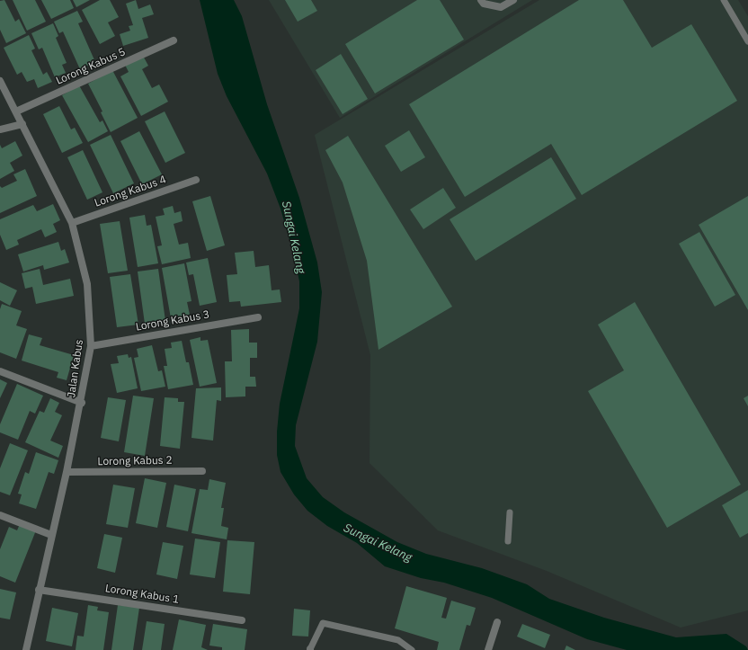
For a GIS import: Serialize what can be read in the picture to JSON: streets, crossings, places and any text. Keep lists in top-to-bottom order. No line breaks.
{"streets":{"street":["Lorong Kabus 5","Lorong Kabus 4","Lorong Kabus 3","Jalan Kabus","Lorong Kabus 2","Lorong Kabus 1"]},"crossings":[["Lorong Kabus 5","Jalan Kabus"],["Lorong Kabus 4","Jalan Kabus"],["Lorong Kabus 3","Jalan Kabus"],["Jalan Kabus","Lorong Kabus 2"],["Jalan Kabus","Lorong Kabus 1"]],"water":["Sungai Kelang"]}
